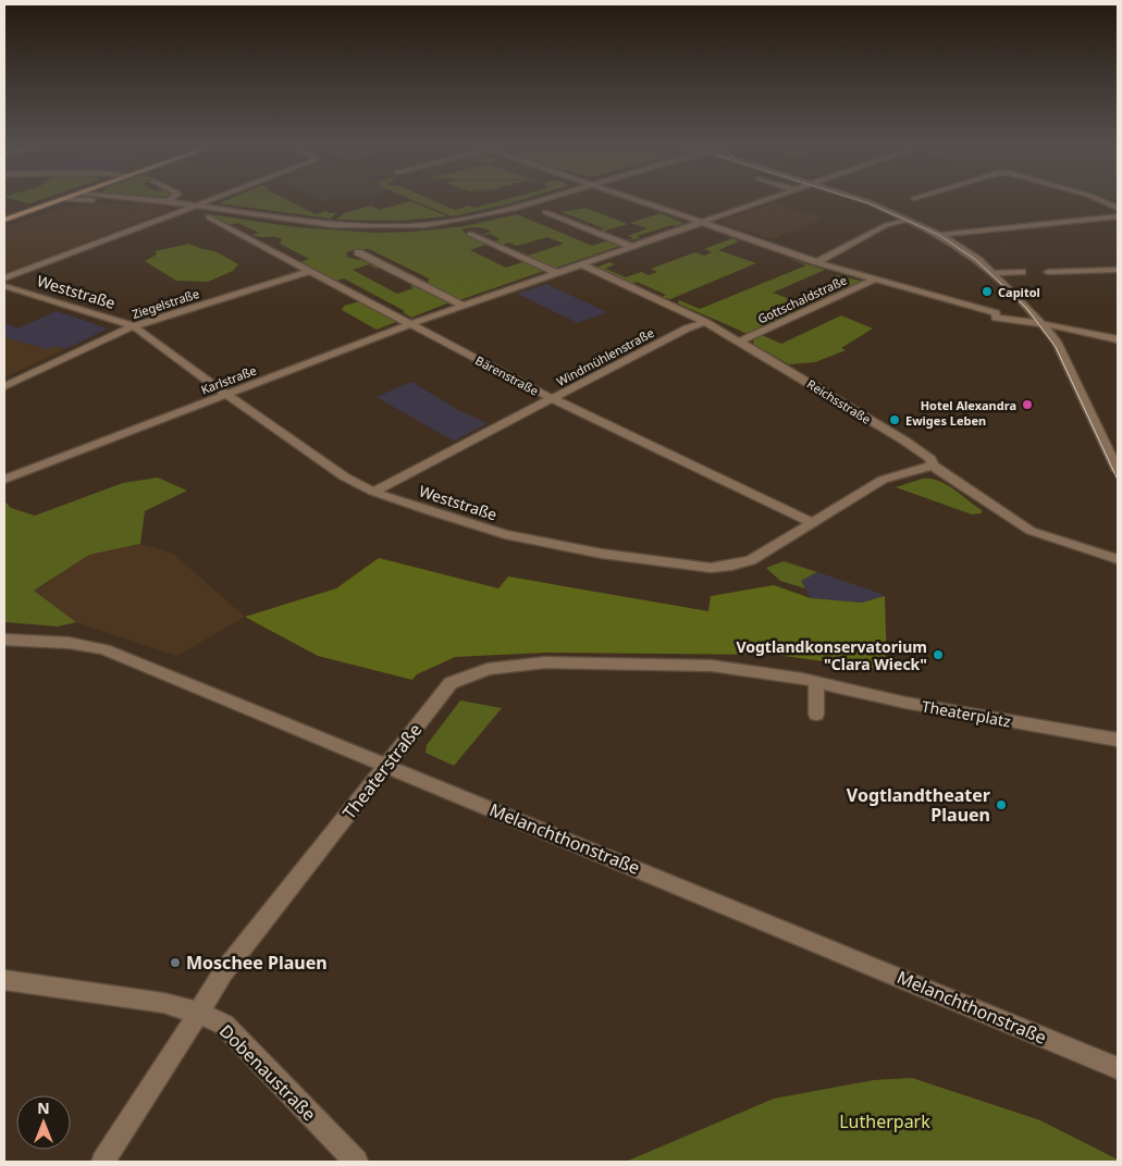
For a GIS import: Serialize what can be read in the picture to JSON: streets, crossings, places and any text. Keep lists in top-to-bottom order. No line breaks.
{"streets":{"street":["Weststraße","Gottschaldstraße","Ziegelstraße","Windmühlenstraße","Bärenstraße","Karlstraße","Reichsstraße","Theaterplatz","Theaterstraße","Melanchthonstraße","Dobenaustraße"]},"crossings":[["Weststraße","Ziegelstraße"],["Weststraße","Windmühlenstraße"],["Weststraße","Bärenstraße"],["Weststraße","Karlstraße"],["Weststraße","Reichsstraße"],["Gottschaldstraße","Karlstraße"],["Gottschaldstraße","Reichsstraße"],["Ziegelstraße","Bärenstraße"],["Windmühlenstraße","Bärenstraße"],["Windmühlenstraße","Reichsstraße"],["Bärenstraße","Karlstraße"],["Karlstraße","Reichsstraße"],["Theaterplatz","Theaterstraße"],["Theaterstraße","Melanchthonstraße"],["Theaterstraße","Dobenaustraße"]],"parks":["Lutherpark"],"places":["Capitol","Hotel Alexandra","Ewiges Leben","Vogtlandkonservatorium \"Clara Wieck\"","Vogtlandtheater Plauen","Moschee Plauen"],"north":"top"}
